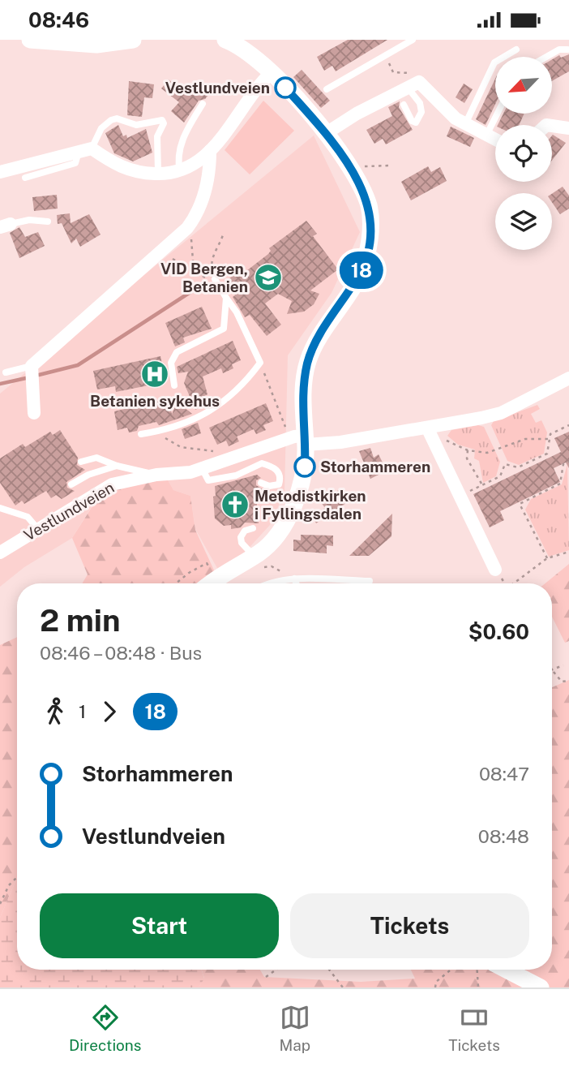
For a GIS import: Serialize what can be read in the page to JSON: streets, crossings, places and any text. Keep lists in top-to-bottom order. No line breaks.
{"streets":{"street":["Vestlundveien"]},"places":{"other":["Vestlundveien","Storhammeren"],"school or university":["VID Bergen, Betanien"],"hospital":["Betanien sykehus"],"church":["Metodistkirken i Fyllingsdalen"]},"lines":["bus line 18"],"north":"bottom left","page":{"status":"08:46","on_map":"18","heading":["2 min","08:46 – 08:48 · Bus","$0.60"],"legs":["1","18"],"list":[{"name":"Storhammeren","value":"08:47"},{"name":"Vestlundveien","value":"08:48"}],"buttons":["Start","Tickets"],"tabs":["Directions","Map","Tickets"]}}
